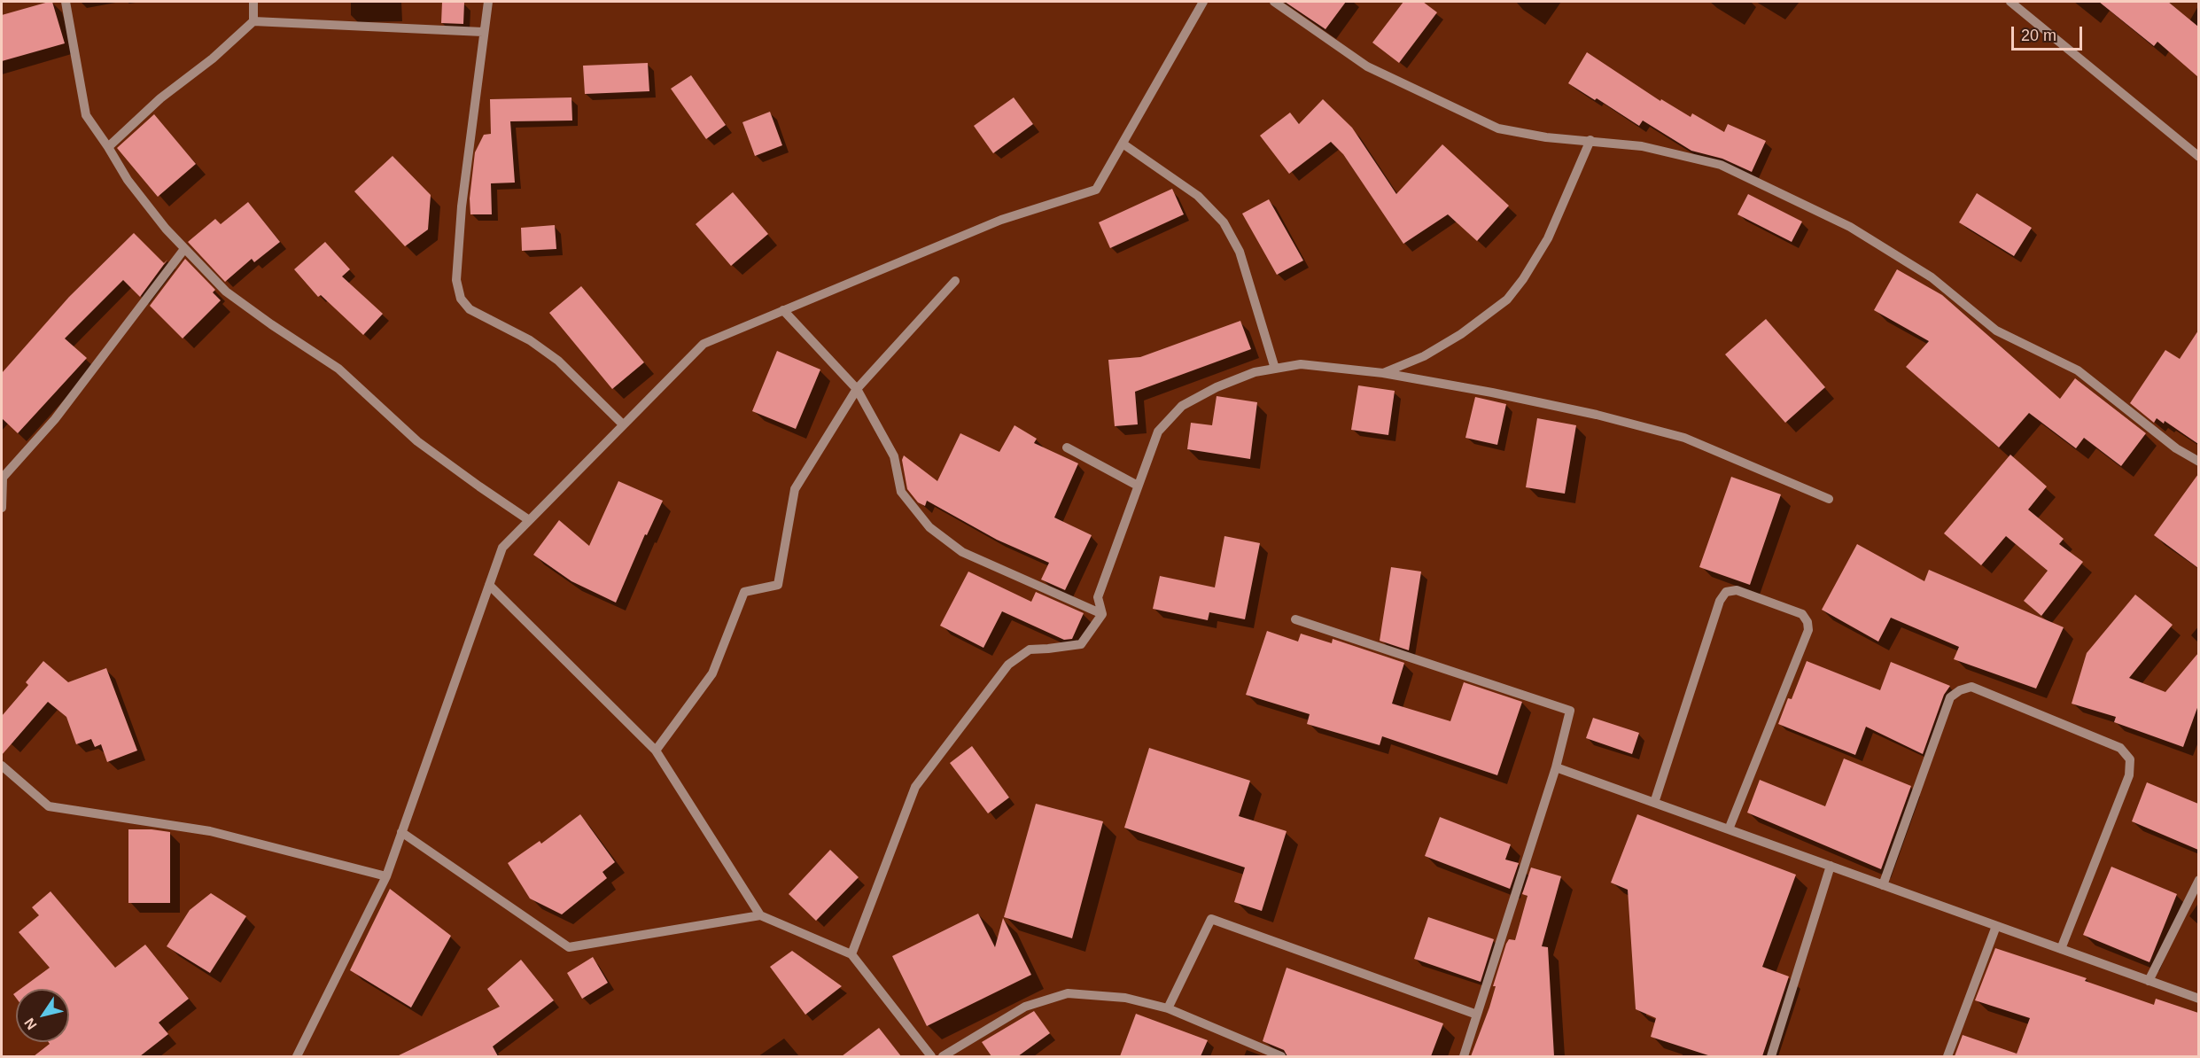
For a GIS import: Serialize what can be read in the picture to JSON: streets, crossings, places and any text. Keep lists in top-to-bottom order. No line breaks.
{"scale_bar":"20 m","north":"bottom left"}
